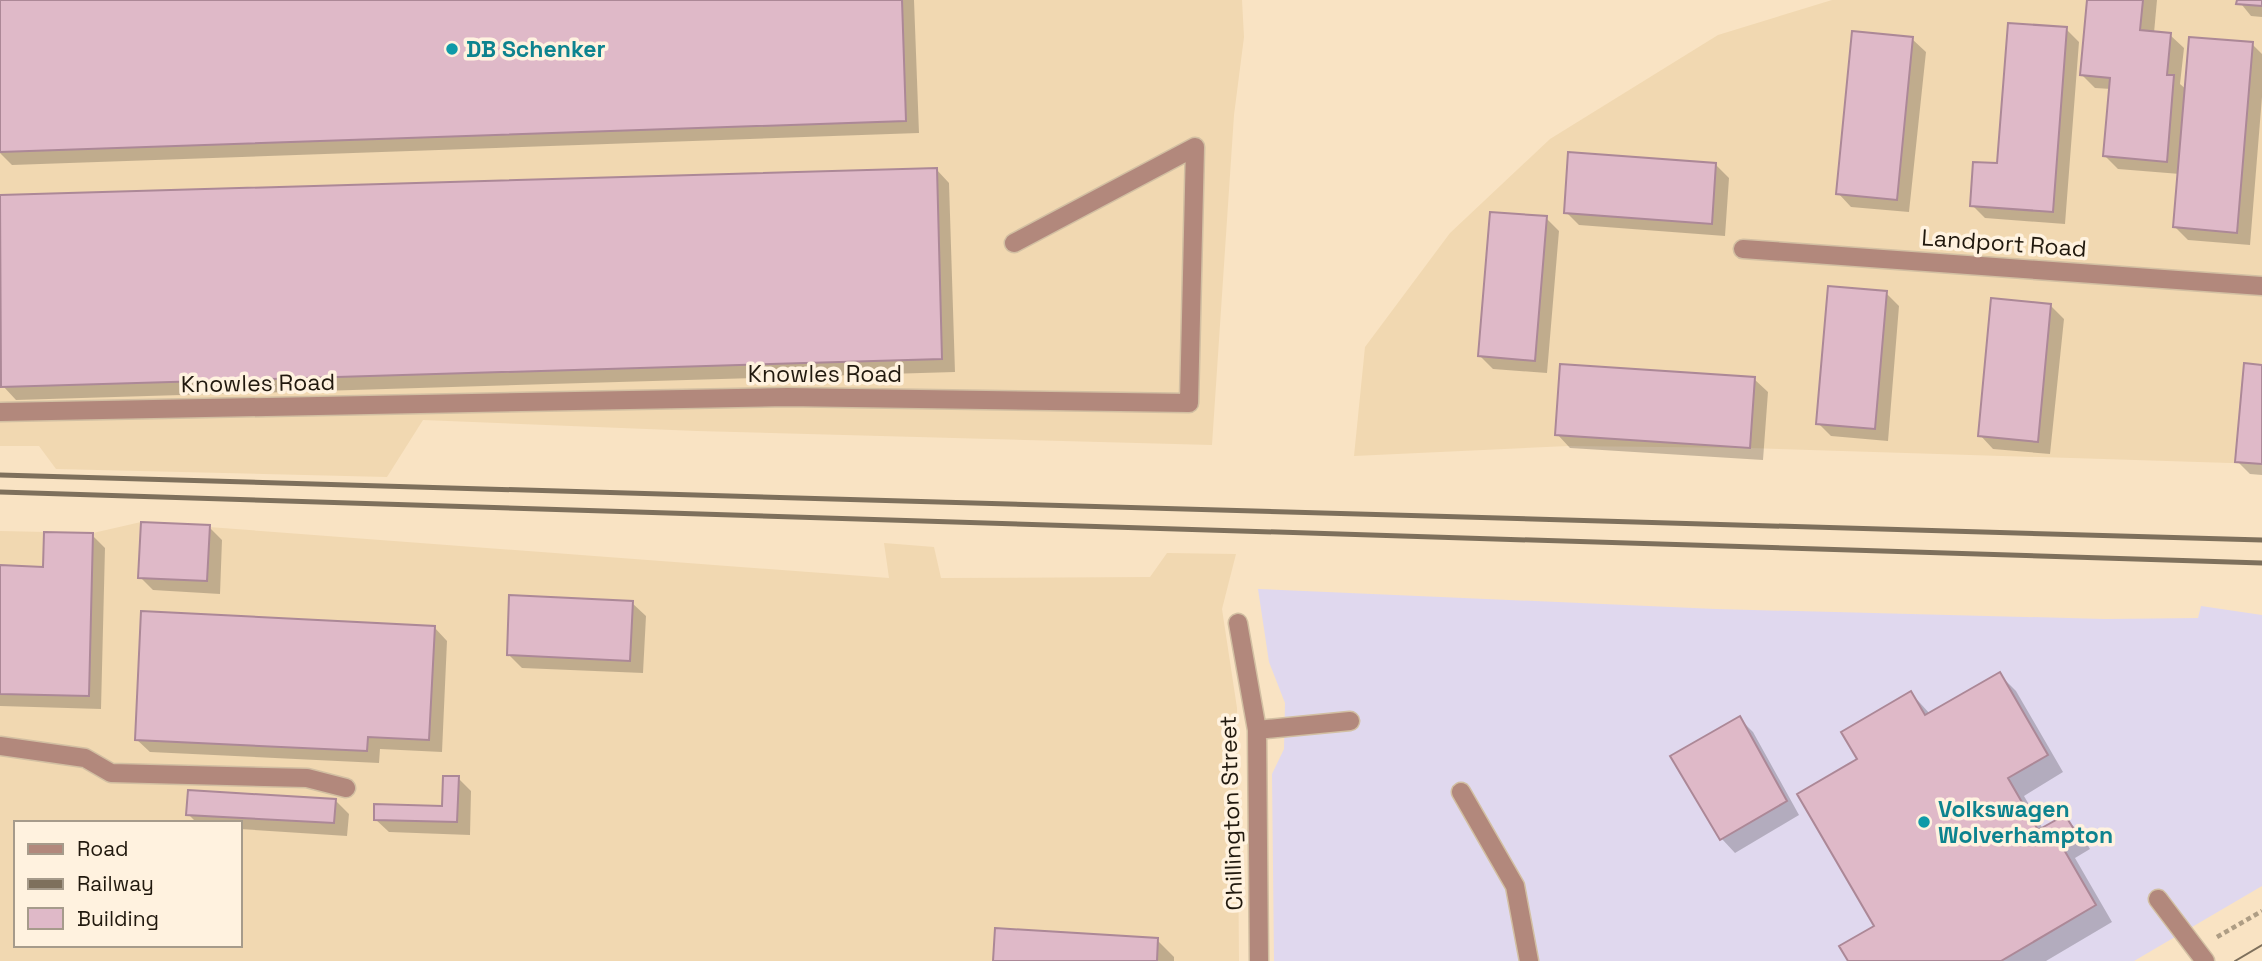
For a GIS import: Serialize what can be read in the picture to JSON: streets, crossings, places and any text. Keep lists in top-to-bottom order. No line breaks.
{"streets":{"street":["Landport Road","Knowles Road","Chillington Street"]},"places":["DB Schenker","Volkswagen Wolverhampton"],"legend":["Road","Railway","Building"]}
